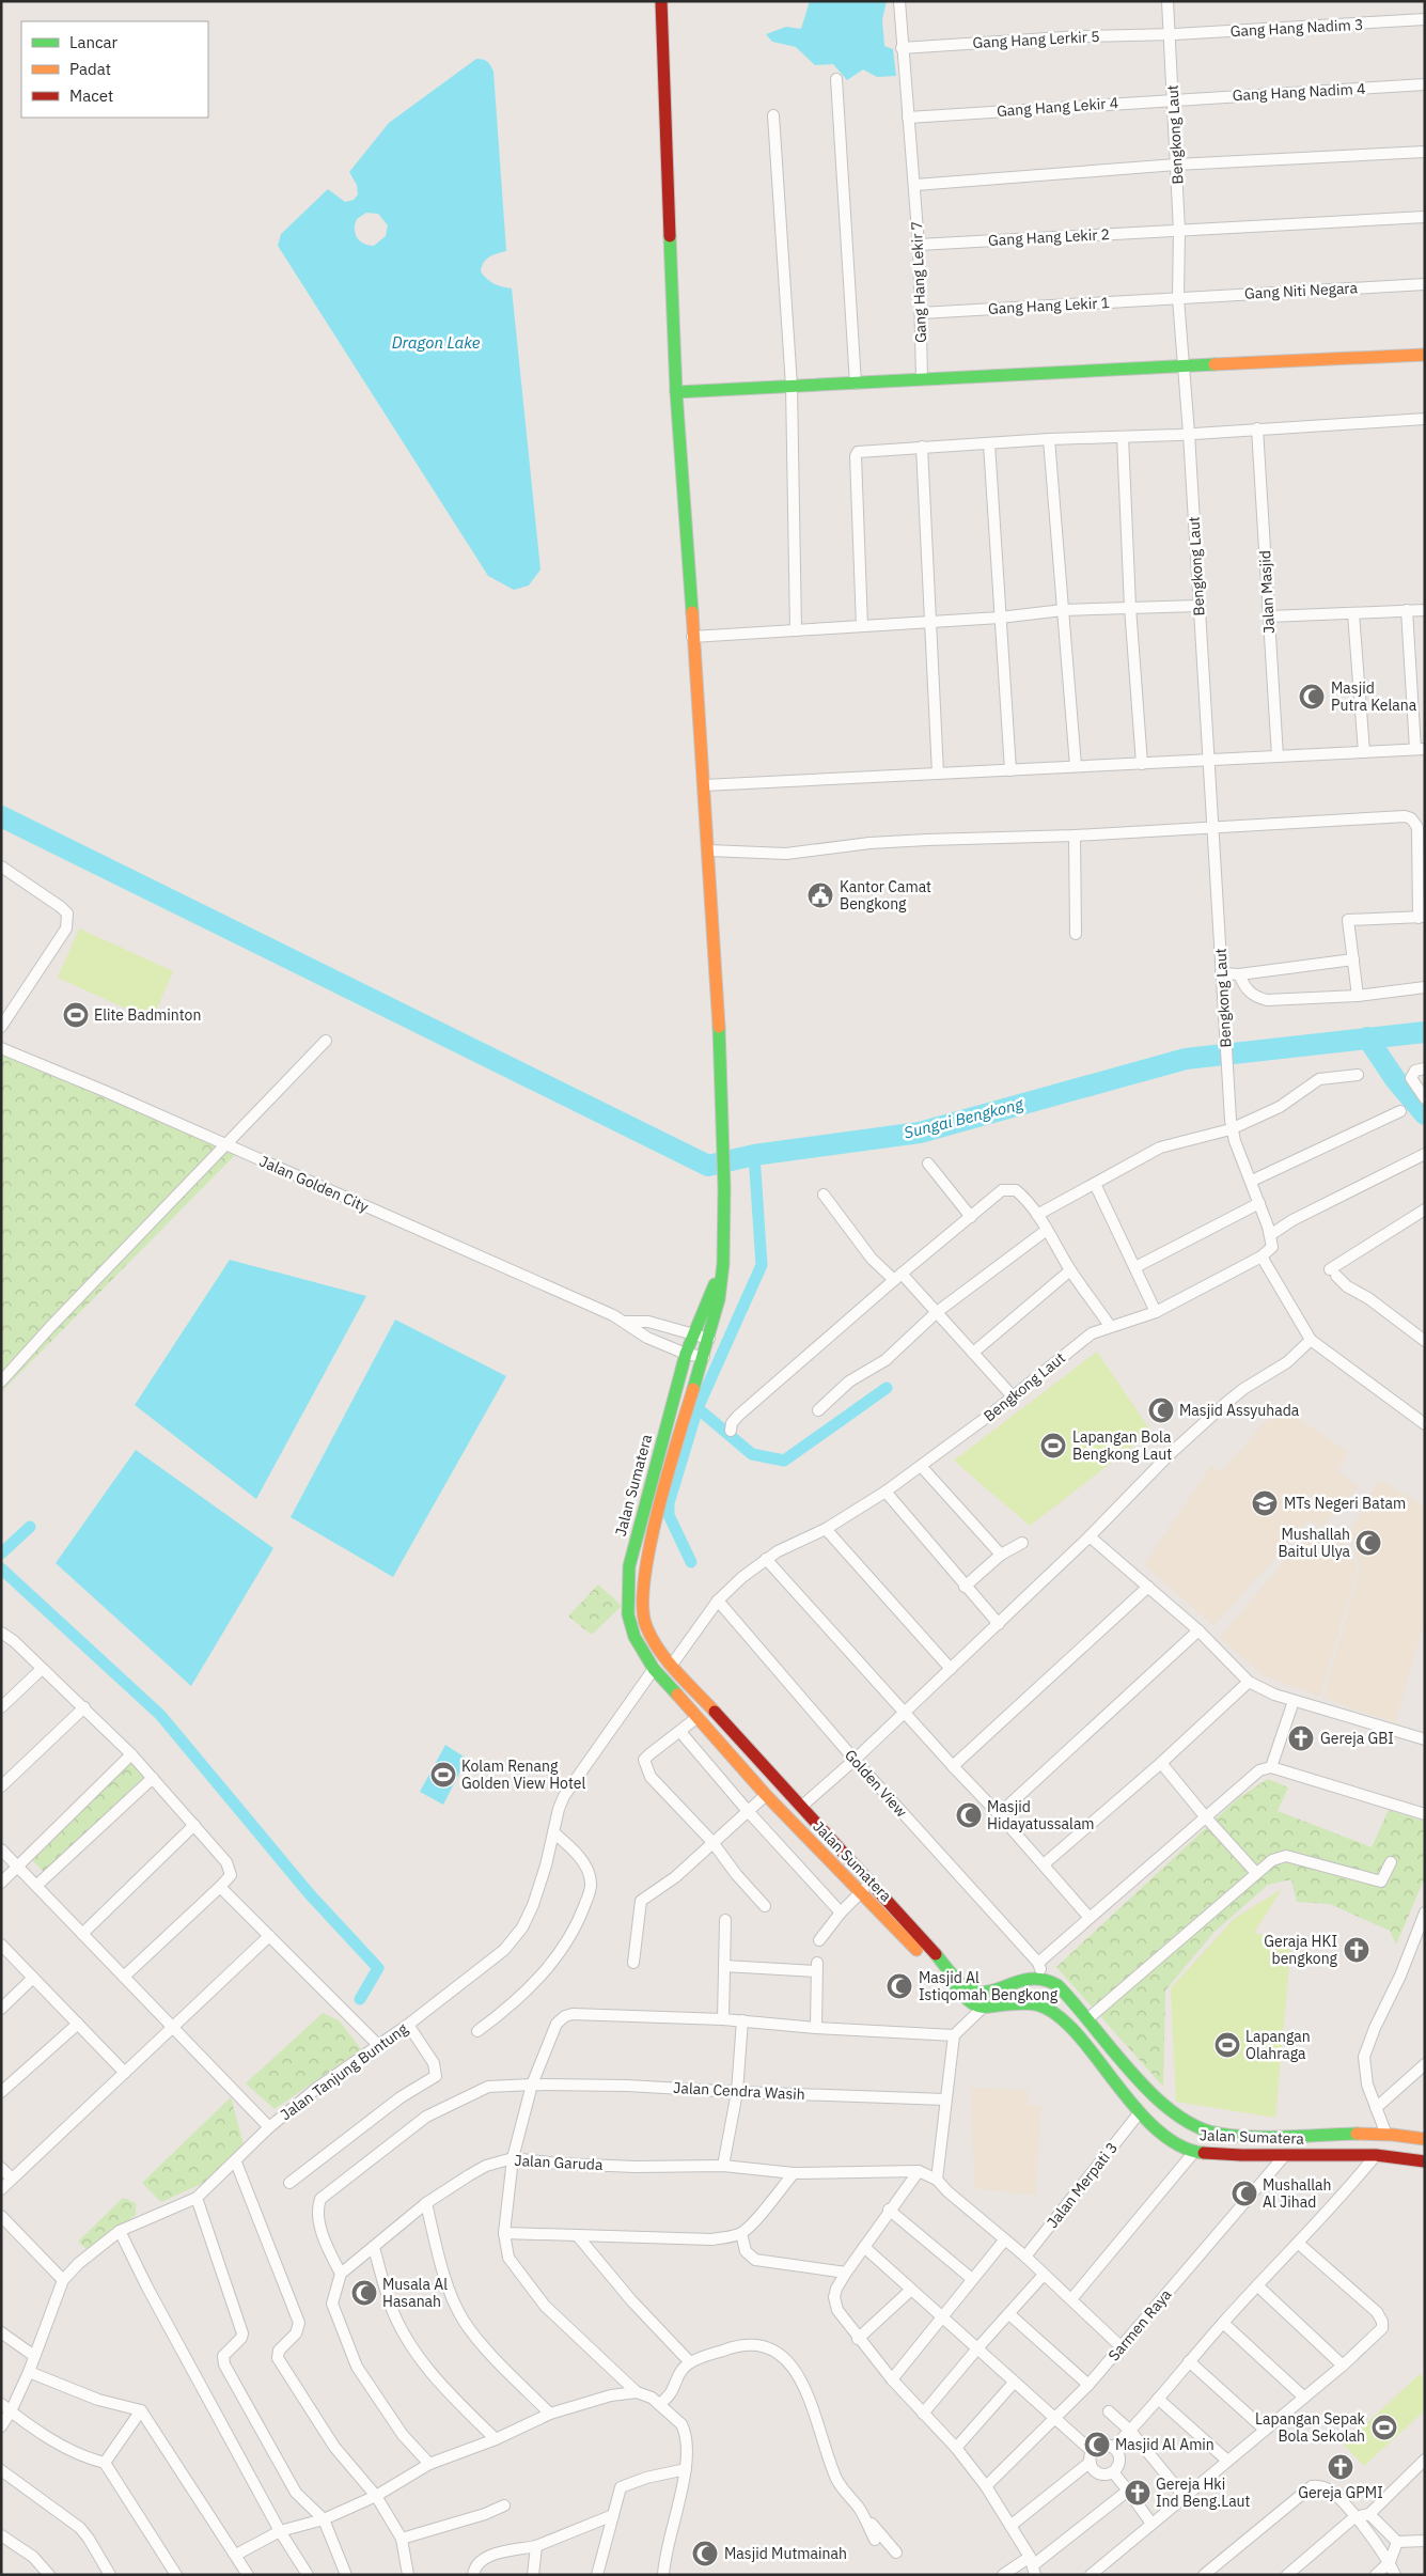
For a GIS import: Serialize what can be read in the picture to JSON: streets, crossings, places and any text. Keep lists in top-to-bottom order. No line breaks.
{"streets":{"main road":["Jalan Sumatera"],"street":["Gang Hang Nadim 3","Gang Hang Lerkir 5","Gang Hang Nadim 4","Gang Hang Lekir 4","Bengkong Laut","Gang Hang Lekir 2","Gang Hang Lekir 7","Gang Niti Negara","Gang Hang Lekir 1","Jalan Masjid","Jalan Golden City","Golden View","Jalan Tanjung Buntung","Jalan Cendra Wasih","Jalan Garuda","Jalan Merpati 3","Sarmen Raya"]},"crossings":[["Gang Hang Nadim 3","Gang Hang Lerkir 5"],["Gang Hang Nadim 3","Bengkong Laut"],["Gang Hang Lerkir 5","Bengkong Laut"],["Gang Hang Lerkir 5","Gang Hang Lekir 7"],["Gang Hang Nadim 4","Gang Hang Lekir 4"],["Gang Hang Nadim 4","Bengkong Laut"],["Gang Hang Lekir 4","Bengkong Laut"],["Gang Hang Lekir 4","Gang Hang Lekir 7"],["Bengkong Laut","Gang Hang Lekir 2"],["Bengkong Laut","Gang Niti Negara"],["Bengkong Laut","Gang Hang Lekir 1"],["Bengkong Laut","Jalan Sumatera"],["Bengkong Laut","Golden View"],["Gang Hang Lekir 2","Gang Hang Lekir 7"],["Gang Hang Lekir 7","Gang Hang Lekir 1"],["Gang Niti Negara","Gang Hang Lekir 1"],["Jalan Golden City","Jalan Sumatera"],["Jalan Sumatera","Jalan Tanjung Buntung"],["Jalan Sumatera","Jalan Merpati 3"],["Jalan Sumatera","Sarmen Raya"],["Jalan Cendra Wasih","Jalan Garuda"],["Jalan Garuda","Jalan Merpati 3"],["Jalan Garuda","Sarmen Raya"]],"water":["Dragon Lake","Sungai Bengkong"],"places":{"mosque":["Masjid Putra Kelana","Masjid Assyuhada","Mushallah Baitul Ulya","Masjid Hidayatussalam","Masjid Al Istiqomah Bengkong","Mushallah Al Jihad","Musala Al Hasanah","Masjid Al Amin","Masjid Mutmainah"],"public building":["Kantor Camat Bengkong"],"sports":["Elite Badminton","Lapangan Bola Bengkong Laut","Kolam Renang Golden View Hotel","Lapangan Olahraga","Lapangan Sepak Bola Sekolah"],"school or university":["MTs Negeri Batam"],"church":["Gereja GBI","Geraja HKI bengkong","Gereja GPMI","Gereja Hki Ind Beng.Laut"]},"legend":["Lancar","Padat","Macet"]}
